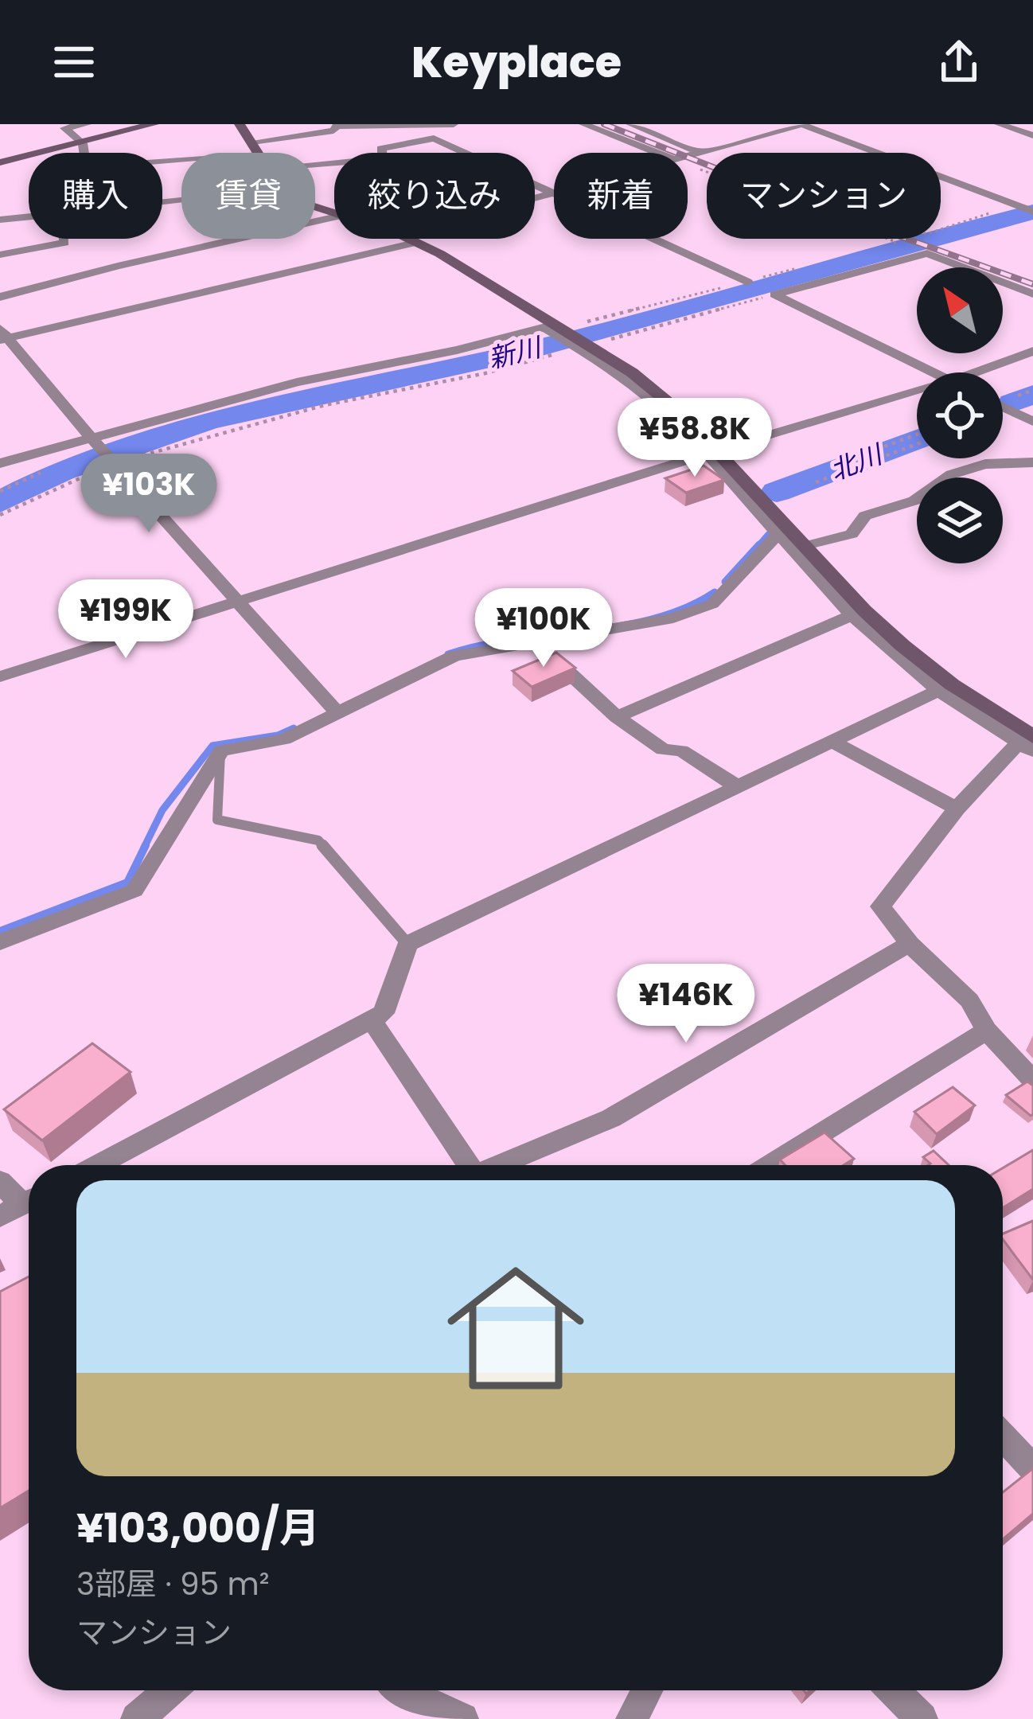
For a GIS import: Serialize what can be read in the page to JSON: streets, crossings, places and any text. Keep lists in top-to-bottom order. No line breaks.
{"water":["新川","北川"],"north":"top left","page":{"header":"Keyplace","chip":["購入","賃貸","絞り込み","新着","マンション"],"price":["¥58.8K","¥103K","¥199K","¥100K","¥146K"],"list":[{"name":"¥103,000/月","note":"3部屋 · 95 m² · マンション"}]}}
